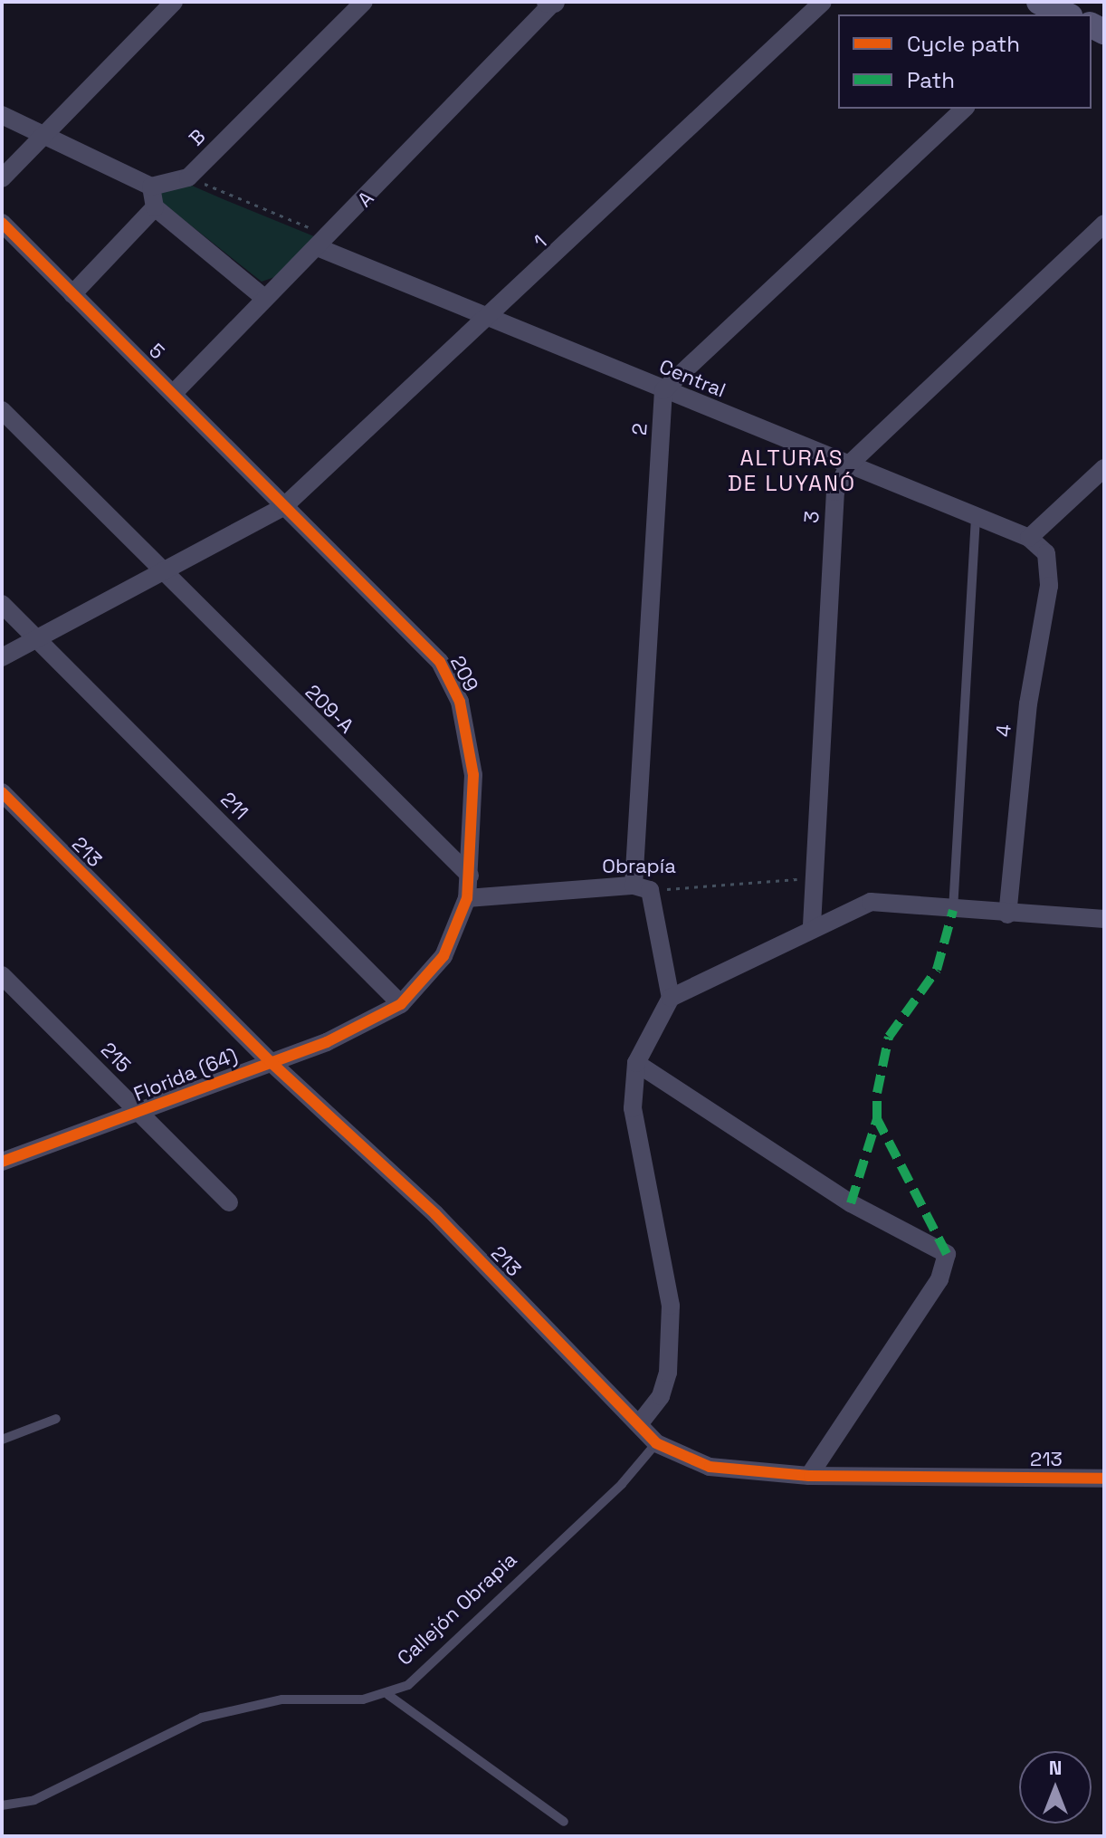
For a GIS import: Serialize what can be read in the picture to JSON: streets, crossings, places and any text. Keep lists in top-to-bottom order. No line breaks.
{"streets":{"street":["B","A","1","5","Central","2","3","209","209-A","4","211","213","Obrapía","215","Florida (64)"],"lane":["Callejón Obrapia"]},"crossings":[["A","5"],["A","Central"],["1","5"],["1","Central"],["1","209"],["1","209-A"],["1","211"],["5","209"],["Central","2"],["Central","3"],["Central","4"],["2","Obrapía"],["3","Obrapía"],["209","209-A"],["209","Florida (64)"],["209-A","Florida (64)"],["211","Florida (64)"],["213","Florida (64)"],["213","Callejón Obrapia"],["Obrapía","Florida (64)"],["215","Florida (64)"]],"districts":["ALTURAS DE LUYANÓ"],"legend":["Cycle path","Path"],"north":"top"}
